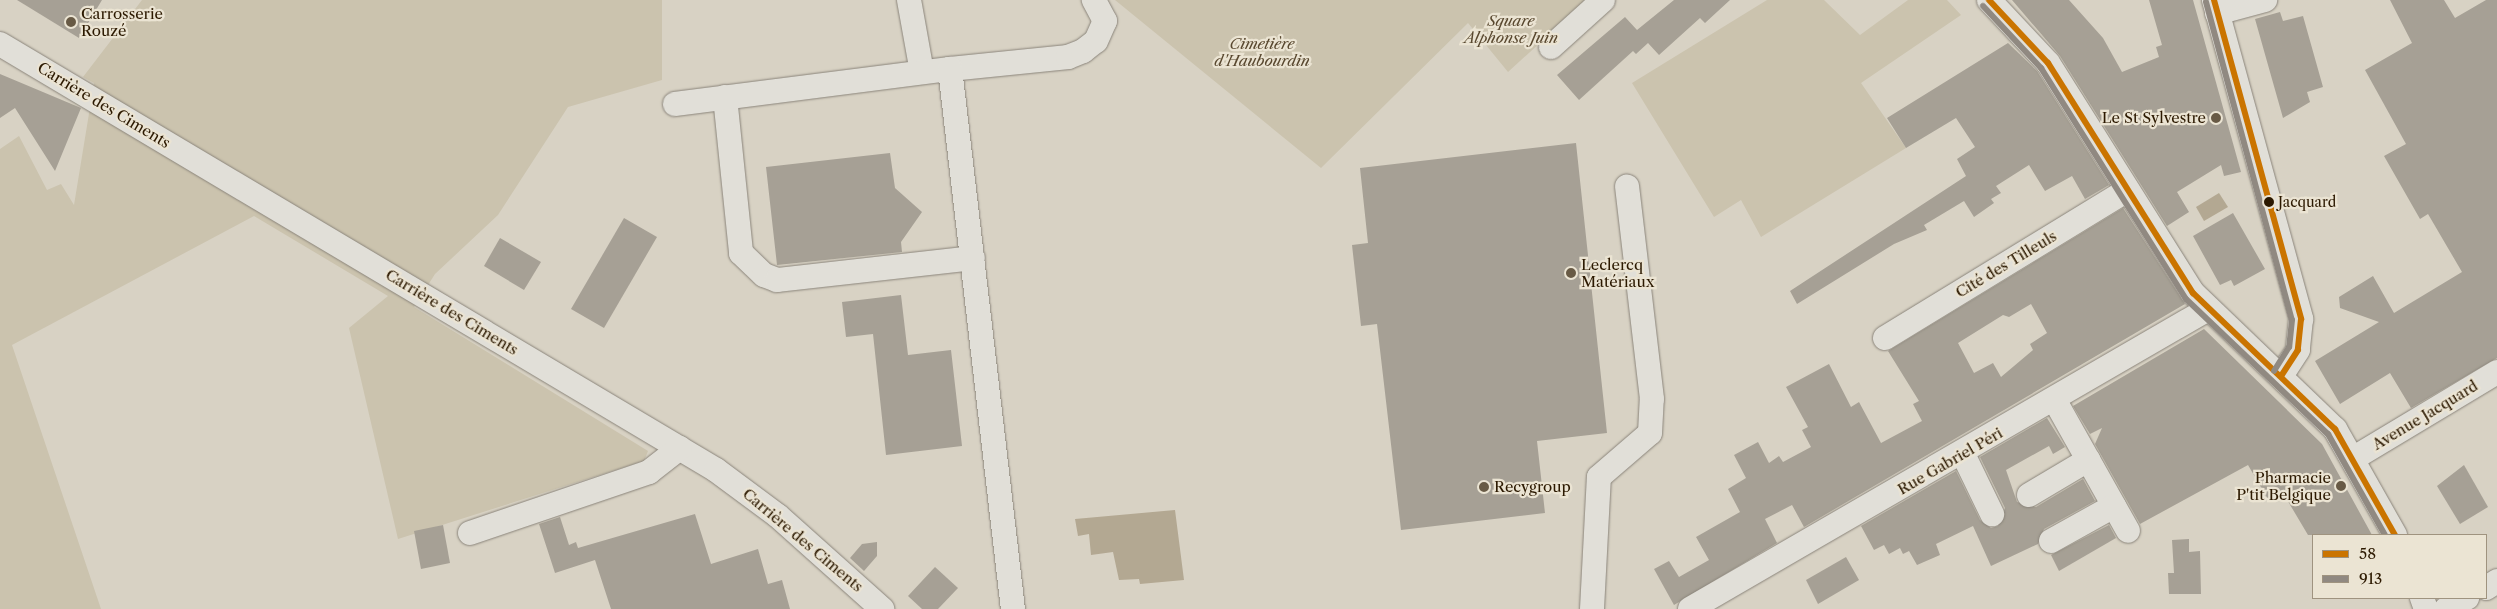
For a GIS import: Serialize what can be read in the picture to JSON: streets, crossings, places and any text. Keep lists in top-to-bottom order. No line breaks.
{"streets":{"street":["Carrière des Ciments","Cité des Tilleuls","Avenue Jacquard","Rue Gabriel Péri"]},"parks":["Square Alphonse Juin","Cimetière d'Haubourdin"],"places":["Carrosserie Rouzé","Le St Sylvestre","Jacquard","Leclercq Matériaux","Pharmacie P'tit Belgique","Recygroup"],"lines":["transit line 58","transit line 913"],"legend":["58","913"]}
